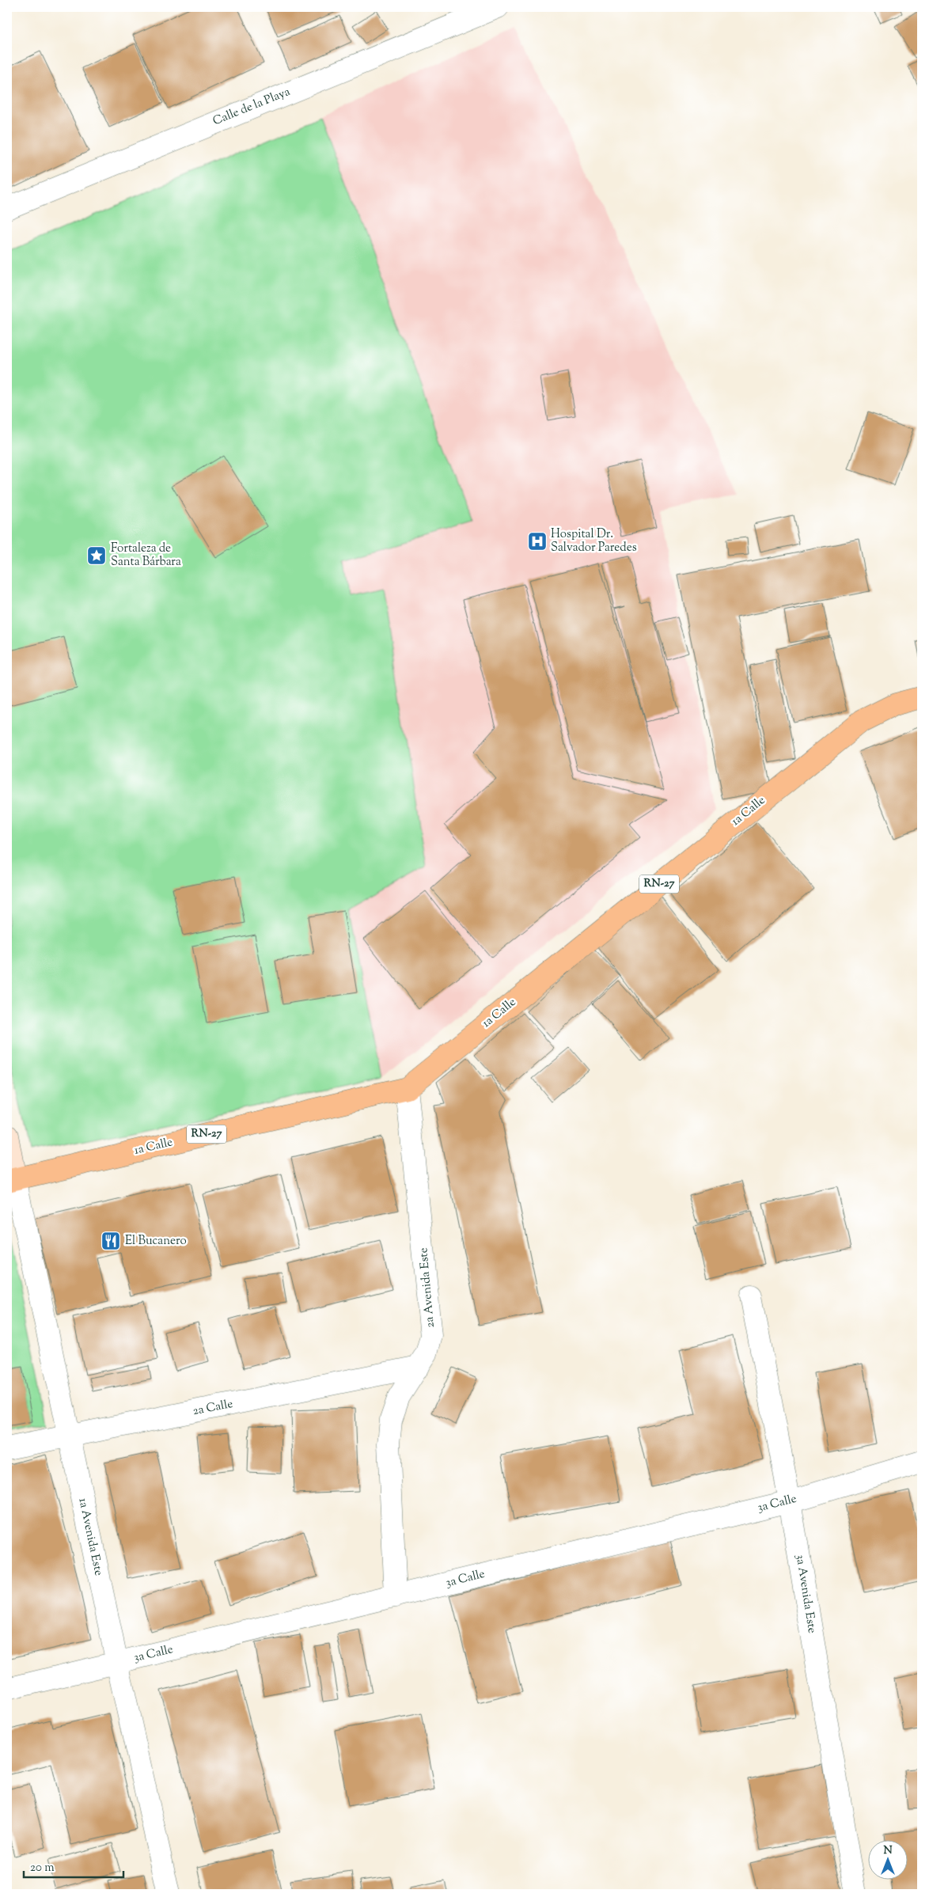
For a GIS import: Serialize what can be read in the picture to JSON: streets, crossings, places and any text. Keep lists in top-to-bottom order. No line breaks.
{"streets":{"main road":["1a Calle","RN-27"],"street":["Calle de la Playa","2a Avenida Este","2a Calle","3a Calle","1a Avenida Este","3a Avenida Este"]},"crossings":[["1a Calle","2a Avenida Este"],["1a Calle","1a Avenida Este"],["2a Avenida Este","2a Calle"],["2a Avenida Este","3a Calle"],["2a Calle","1a Avenida Este"],["3a Calle","1a Avenida Este"],["3a Calle","3a Avenida Este"]],"places":{"hospital":["Hospital Dr. Salvador Paredes"],"place":["Fortaleza de Santa Bárbara"],"restaurant":["El Bucanero"]},"scale_bar":"20 m","north":"top"}
